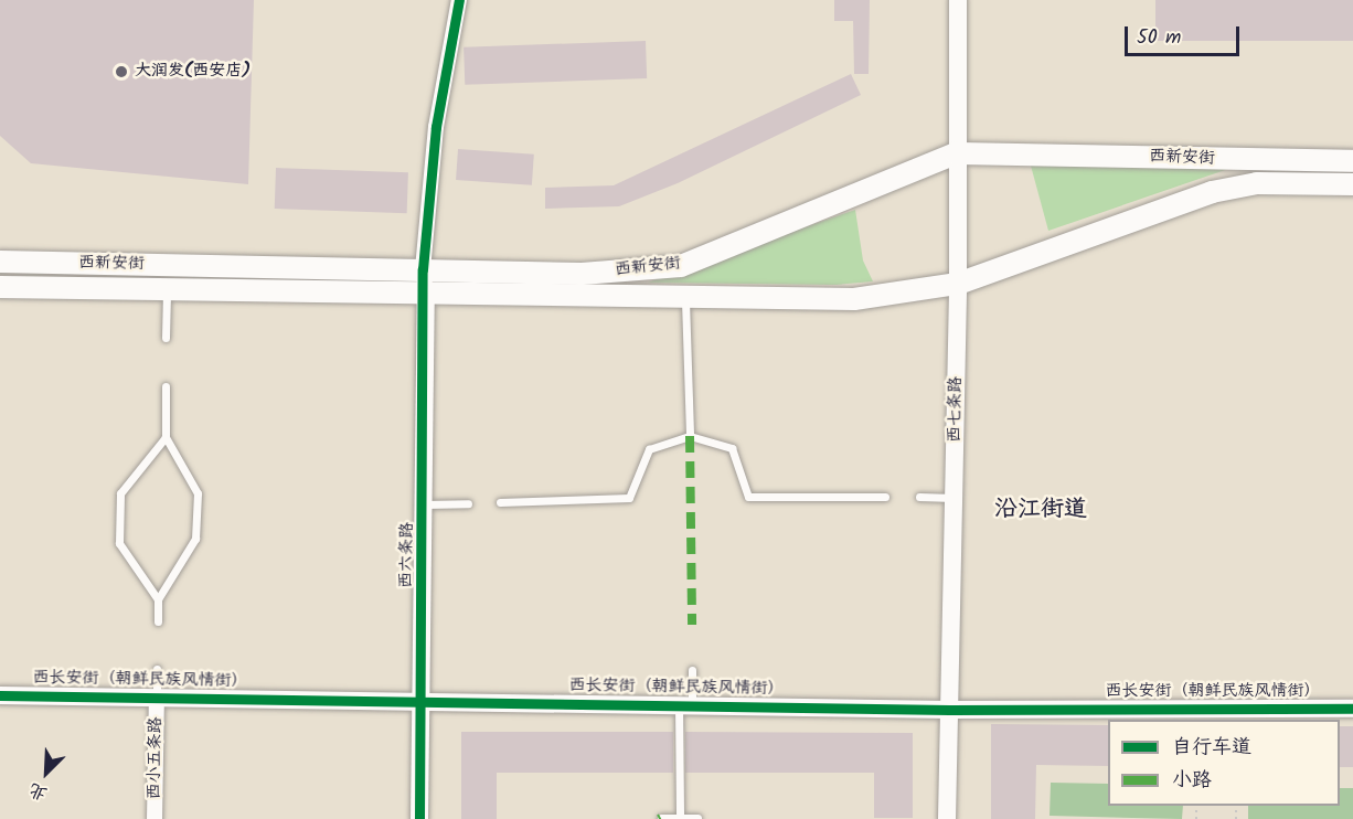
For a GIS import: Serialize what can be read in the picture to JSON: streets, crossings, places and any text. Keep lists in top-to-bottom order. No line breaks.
{"streets":{"main road":["西新安街"],"street":["西七条路","西六条路","西长安街（朝鲜民族风情街）","西小五条路"]},"crossings":[["西新安街","西七条路"],["西新安街","西六条路"],["西七条路","西长安街（朝鲜民族风情街）"],["西六条路","西长安街（朝鲜民族风情街）"],["西长安街（朝鲜民族风情街）","西小五条路"]],"districts":["沿江街道"],"places":["大润发(西安店)"],"legend":["自行车道","小路"],"scale_bar":"50 m","north":"bottom left"}
